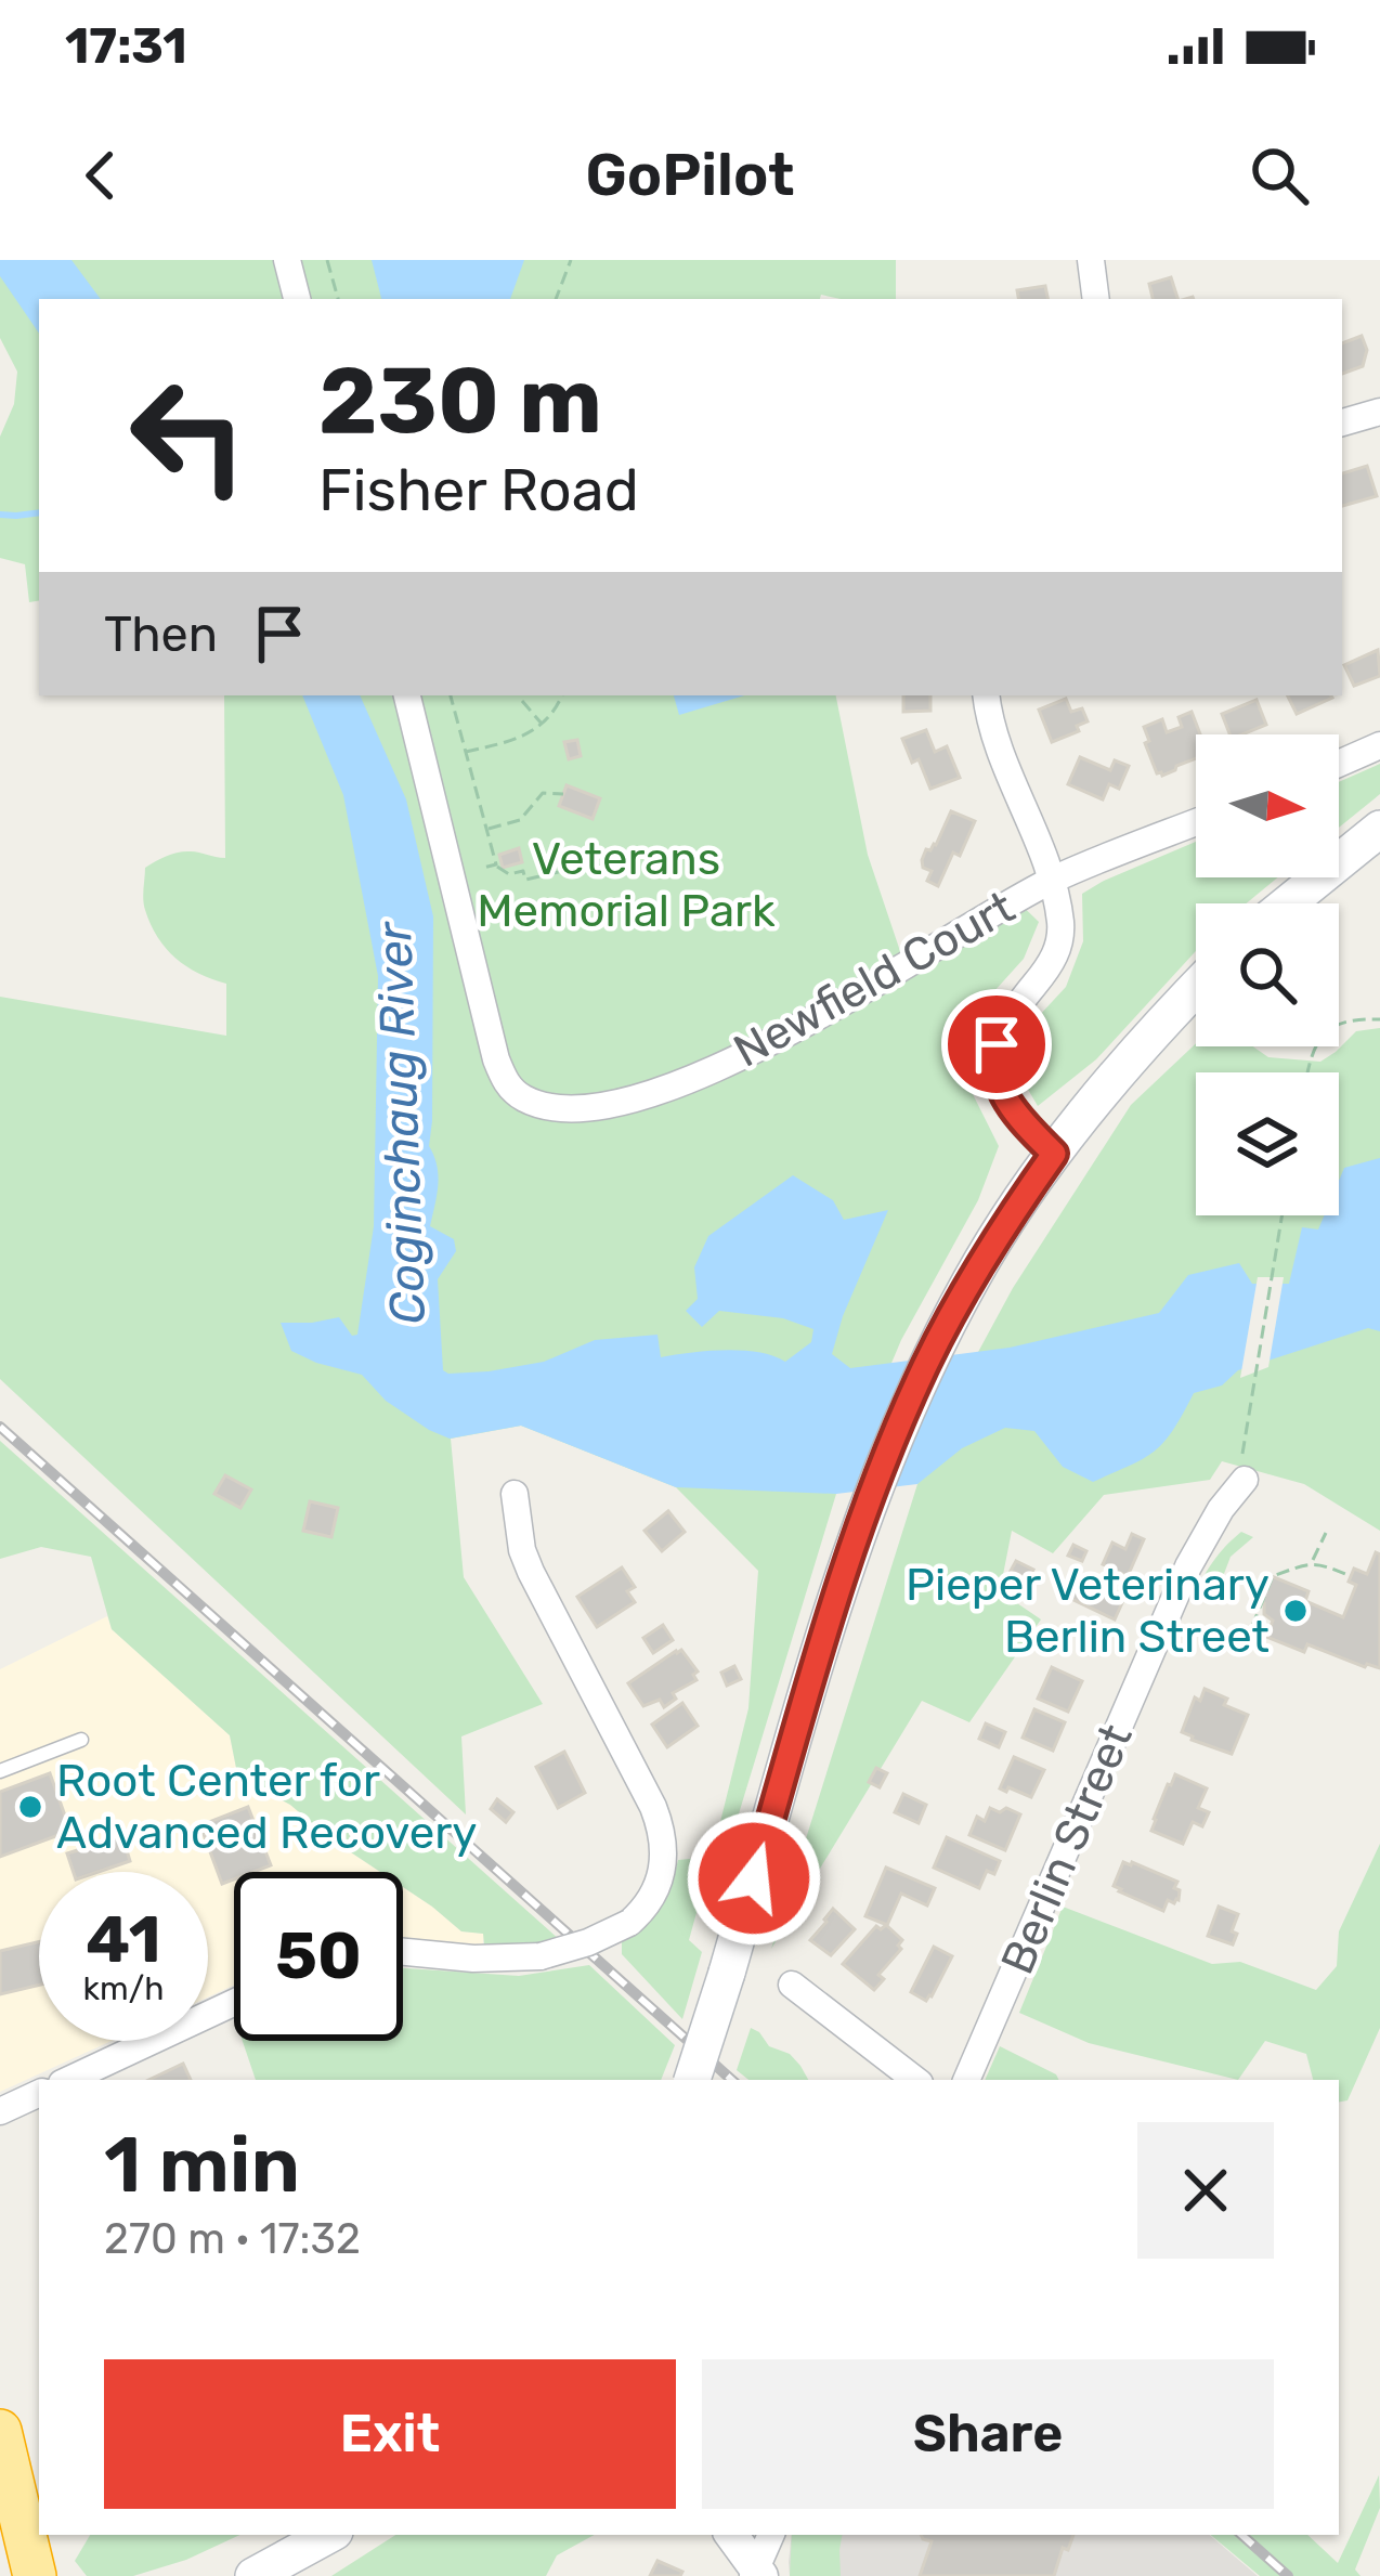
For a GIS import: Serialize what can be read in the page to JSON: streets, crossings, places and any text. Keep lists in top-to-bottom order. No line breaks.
{"streets":{"street":["Newfield Court","Berlin Street"]},"water":["Coginchaug River"],"parks":["Veterans Memorial Park"],"places":["Pieper Veterinary Berlin Street","Root Center for Advanced Recovery"],"north":"right","page":{"status":"17:31","header":"GoPilot","turn":["230 m","Fisher Road"],"then":"Then","speed":"41 km/h","limit":"50","heading":["1 min","270 m · 17:32"],"buttons":["Exit","Share"]}}
